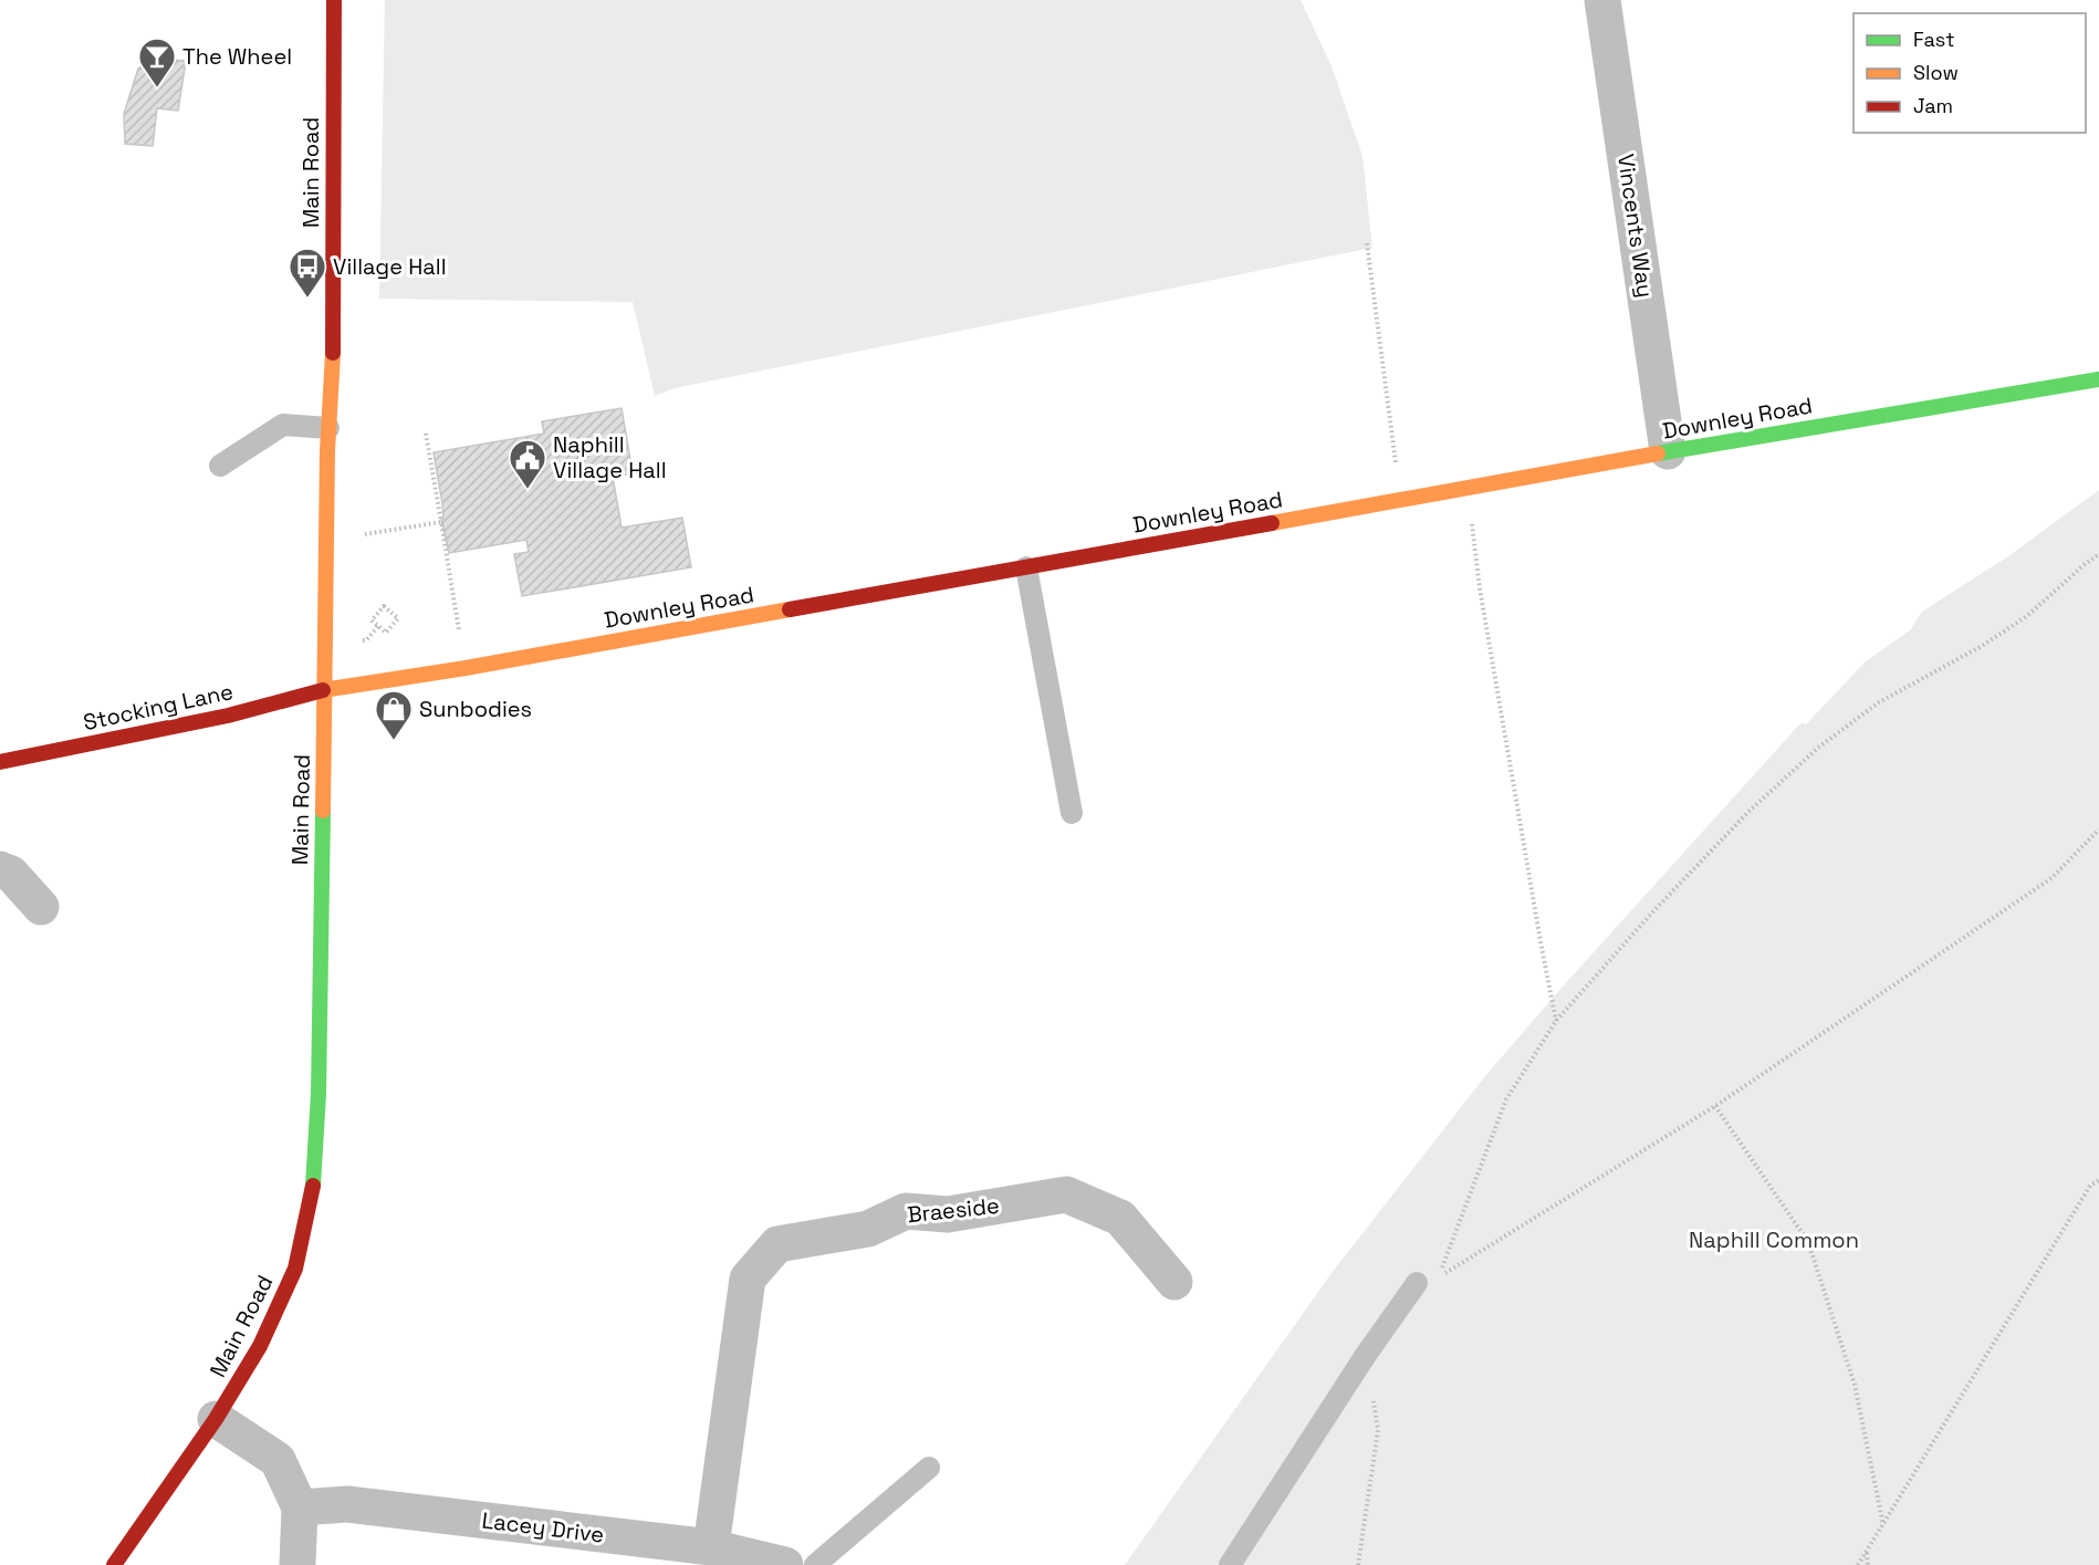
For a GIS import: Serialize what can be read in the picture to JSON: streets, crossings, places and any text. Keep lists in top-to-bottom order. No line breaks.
{"streets":{"street":["Main Road","Vincents Way","Downley Road","Stocking Lane","Braeside","Lacey Drive"]},"crossings":[["Main Road","Downley Road"],["Main Road","Stocking Lane"],["Vincents Way","Downley Road"],["Downley Road","Stocking Lane"],["Braeside","Lacey Drive"]],"parks":["Naphill Common"],"places":{"bar":["The Wheel"],"bus stop":["Village Hall"],"public building":["Naphill Village Hall"],"shop":["Sunbodies"]},"legend":["Fast","Slow","Jam"]}
